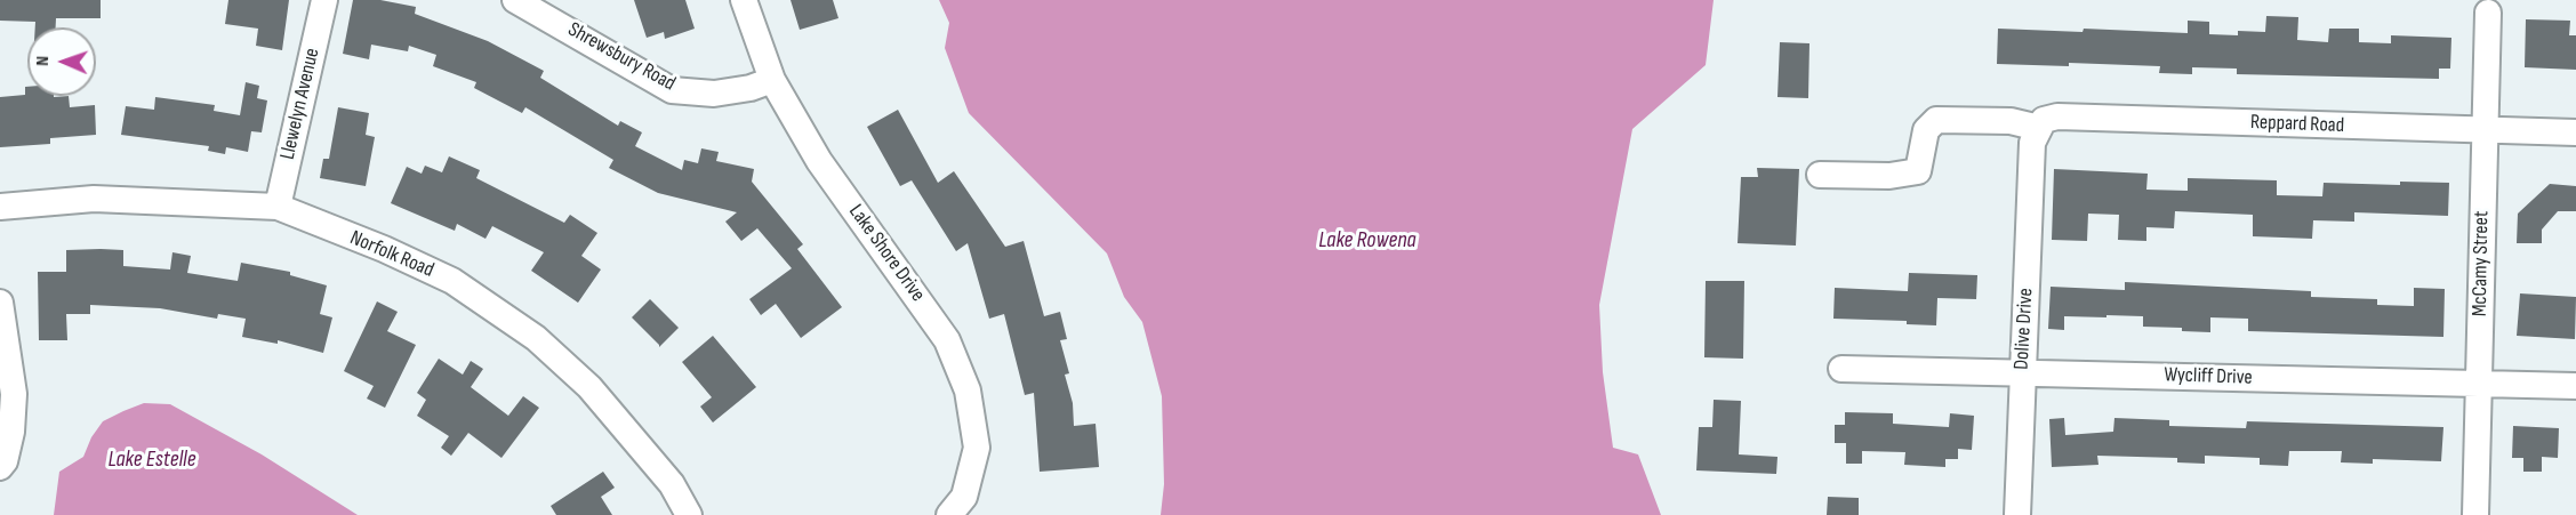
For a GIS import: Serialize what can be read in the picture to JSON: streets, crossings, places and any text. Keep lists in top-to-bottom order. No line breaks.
{"streets":{"street":["Shrewsbury Road","Llewelyn Avenue","Reppard Road","Lake Shore Drive","Norfolk Road","McCamy Street","Dolive Drive","Wycliff Drive"]},"crossings":[["Shrewsbury Road","Lake Shore Drive"],["Llewelyn Avenue","Norfolk Road"],["Reppard Road","McCamy Street"],["Reppard Road","Dolive Drive"],["McCamy Street","Wycliff Drive"],["Dolive Drive","Wycliff Drive"]],"water":["Lake Rowena","Lake Estelle"],"north":"left"}
